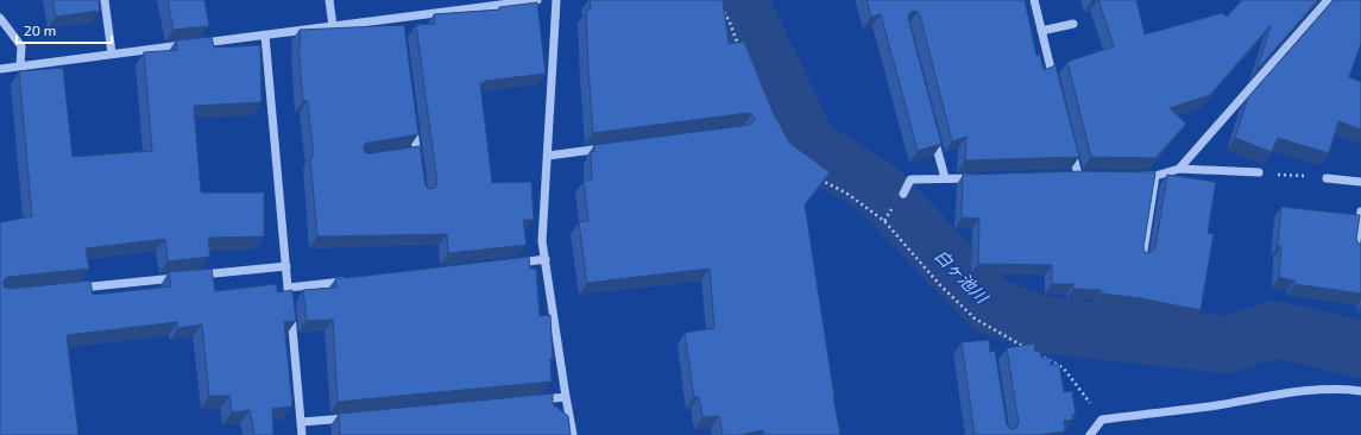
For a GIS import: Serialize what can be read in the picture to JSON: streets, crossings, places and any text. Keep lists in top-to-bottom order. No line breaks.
{"water":["白ヶ池川"],"scale_bar":"20 m"}
